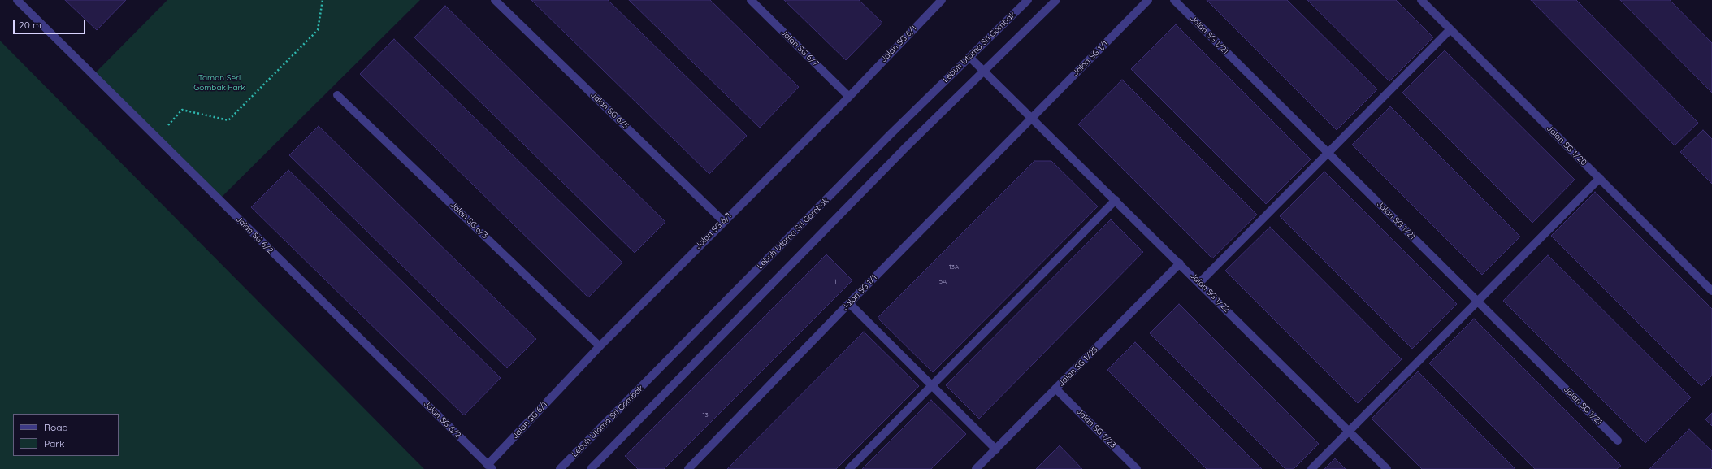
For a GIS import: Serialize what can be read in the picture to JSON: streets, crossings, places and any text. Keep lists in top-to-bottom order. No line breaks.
{"streets":{"street":["Jalan SG 1/21","Jalan SG 6/1","Lebuh Utama Sri Gombak","Jalan SG 6/7","Jalan SG 1/1","Jalan SG 6/5","Jalan SG 1/20","Jalan SG 6/3","Jalan SG 6/2","Jalan SG 1/22","Jalan SG 1/25","Jalan SG 1/23"]},"crossings":[["Jalan SG 6/1","Jalan SG 6/7"],["Jalan SG 6/1","Jalan SG 6/5"],["Jalan SG 6/1","Jalan SG 6/3"],["Jalan SG 6/1","Jalan SG 6/2"],["Jalan SG 1/1","Jalan SG 1/22"],["Jalan SG 1/22","Jalan SG 1/25"],["Jalan SG 1/25","Jalan SG 1/23"]],"parks":["Taman Seri Gombak Park"],"house_numbers":["13A","1","15A","13"],"legend":["Road","Park"],"scale_bar":"20 m"}
